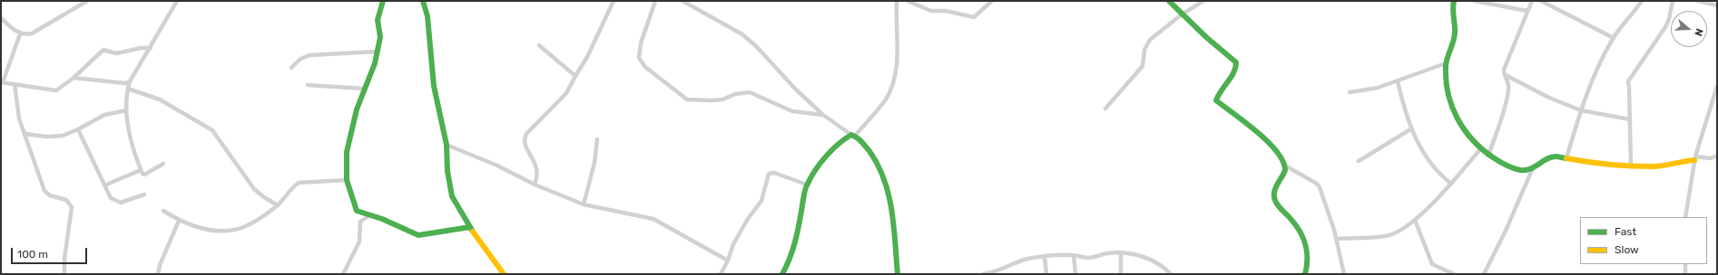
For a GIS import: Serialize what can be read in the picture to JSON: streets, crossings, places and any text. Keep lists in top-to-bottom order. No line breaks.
{"legend":["Fast","Slow"],"scale_bar":"100 m","north":"right"}
